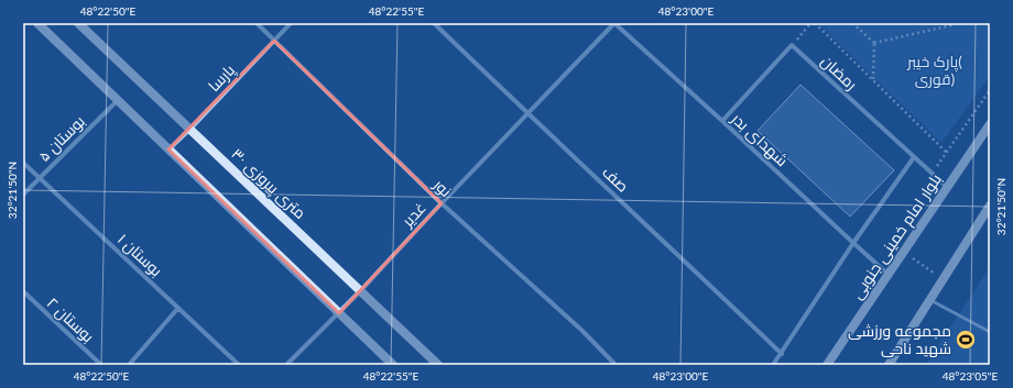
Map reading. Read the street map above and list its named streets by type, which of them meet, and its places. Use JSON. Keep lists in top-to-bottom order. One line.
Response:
{"streets":{"street":["رمضان","پارسا","بوستان ۵","شهدای بدر","صف","۳۰ متری پیروزی","نور","غدیر","بلوار امام خمینی جنوبی","بوستان ۱","بوستان ۲"]},"crossings":[["رمضان","بلوار امام خمینی جنوبی"],["پارسا","۳۰ متری پیروزی"],["پارسا","نور"],["بوستان ۵","بوستان ۱"],["شهدای بدر","غدیر"],["شهدای بدر","بلوار امام خمینی جنوبی"],["صف","غدیر"],["۳۰ متری پیروزی","غدیر"],["نور","غدیر"]],"parks":["پارک خیبر( قوری)"],"places":{"sports":["مجموعه ورزشی شهید ناحی"]},"coordinates":["48°22'50\"E","48°22'55\"E","48°23'00\"E","32°21'50\"N","48°23'05\"E"]}
